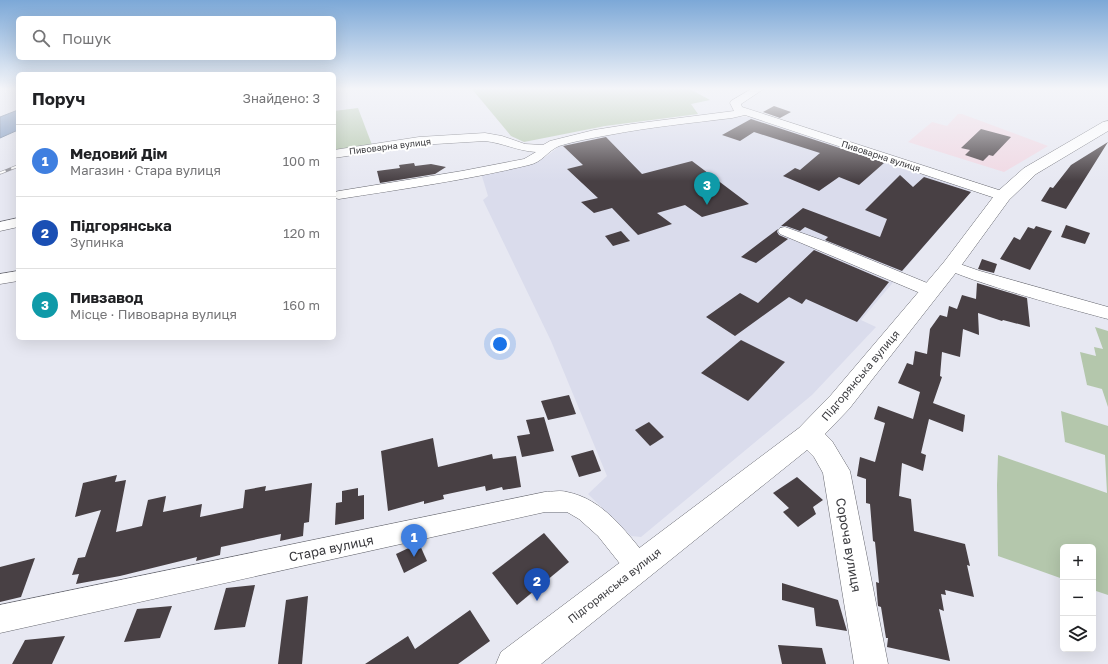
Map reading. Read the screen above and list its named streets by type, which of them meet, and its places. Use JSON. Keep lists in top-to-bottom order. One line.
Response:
{"streets":{"main road":["Підгорянська вулиця","Сороча вулиця"],"street":["Пивоварна вулиця","Стара вулиця"]},"crossings":[["Пивоварна вулиця","Підгорянська вулиця"],["Підгорянська вулиця","Сороча вулиця"],["Підгорянська вулиця","Стара вулиця"]],"page":{"search":"Пошук","heading":["Поруч","Знайдено: 3"],"list":[{"mark":"1","name":"Медовий Дім","note":"Магазин · Стара вулиця","value":"100 m"},{"mark":"2","name":"Підгорянська","note":"Зупинка","value":"120 m"},{"mark":"3","name":"Пивзавод","note":"Місце · Пивоварна вулиця","value":"160 m"}],"pins":["3","1","2"],"map_buttons":["+","−"]}}
